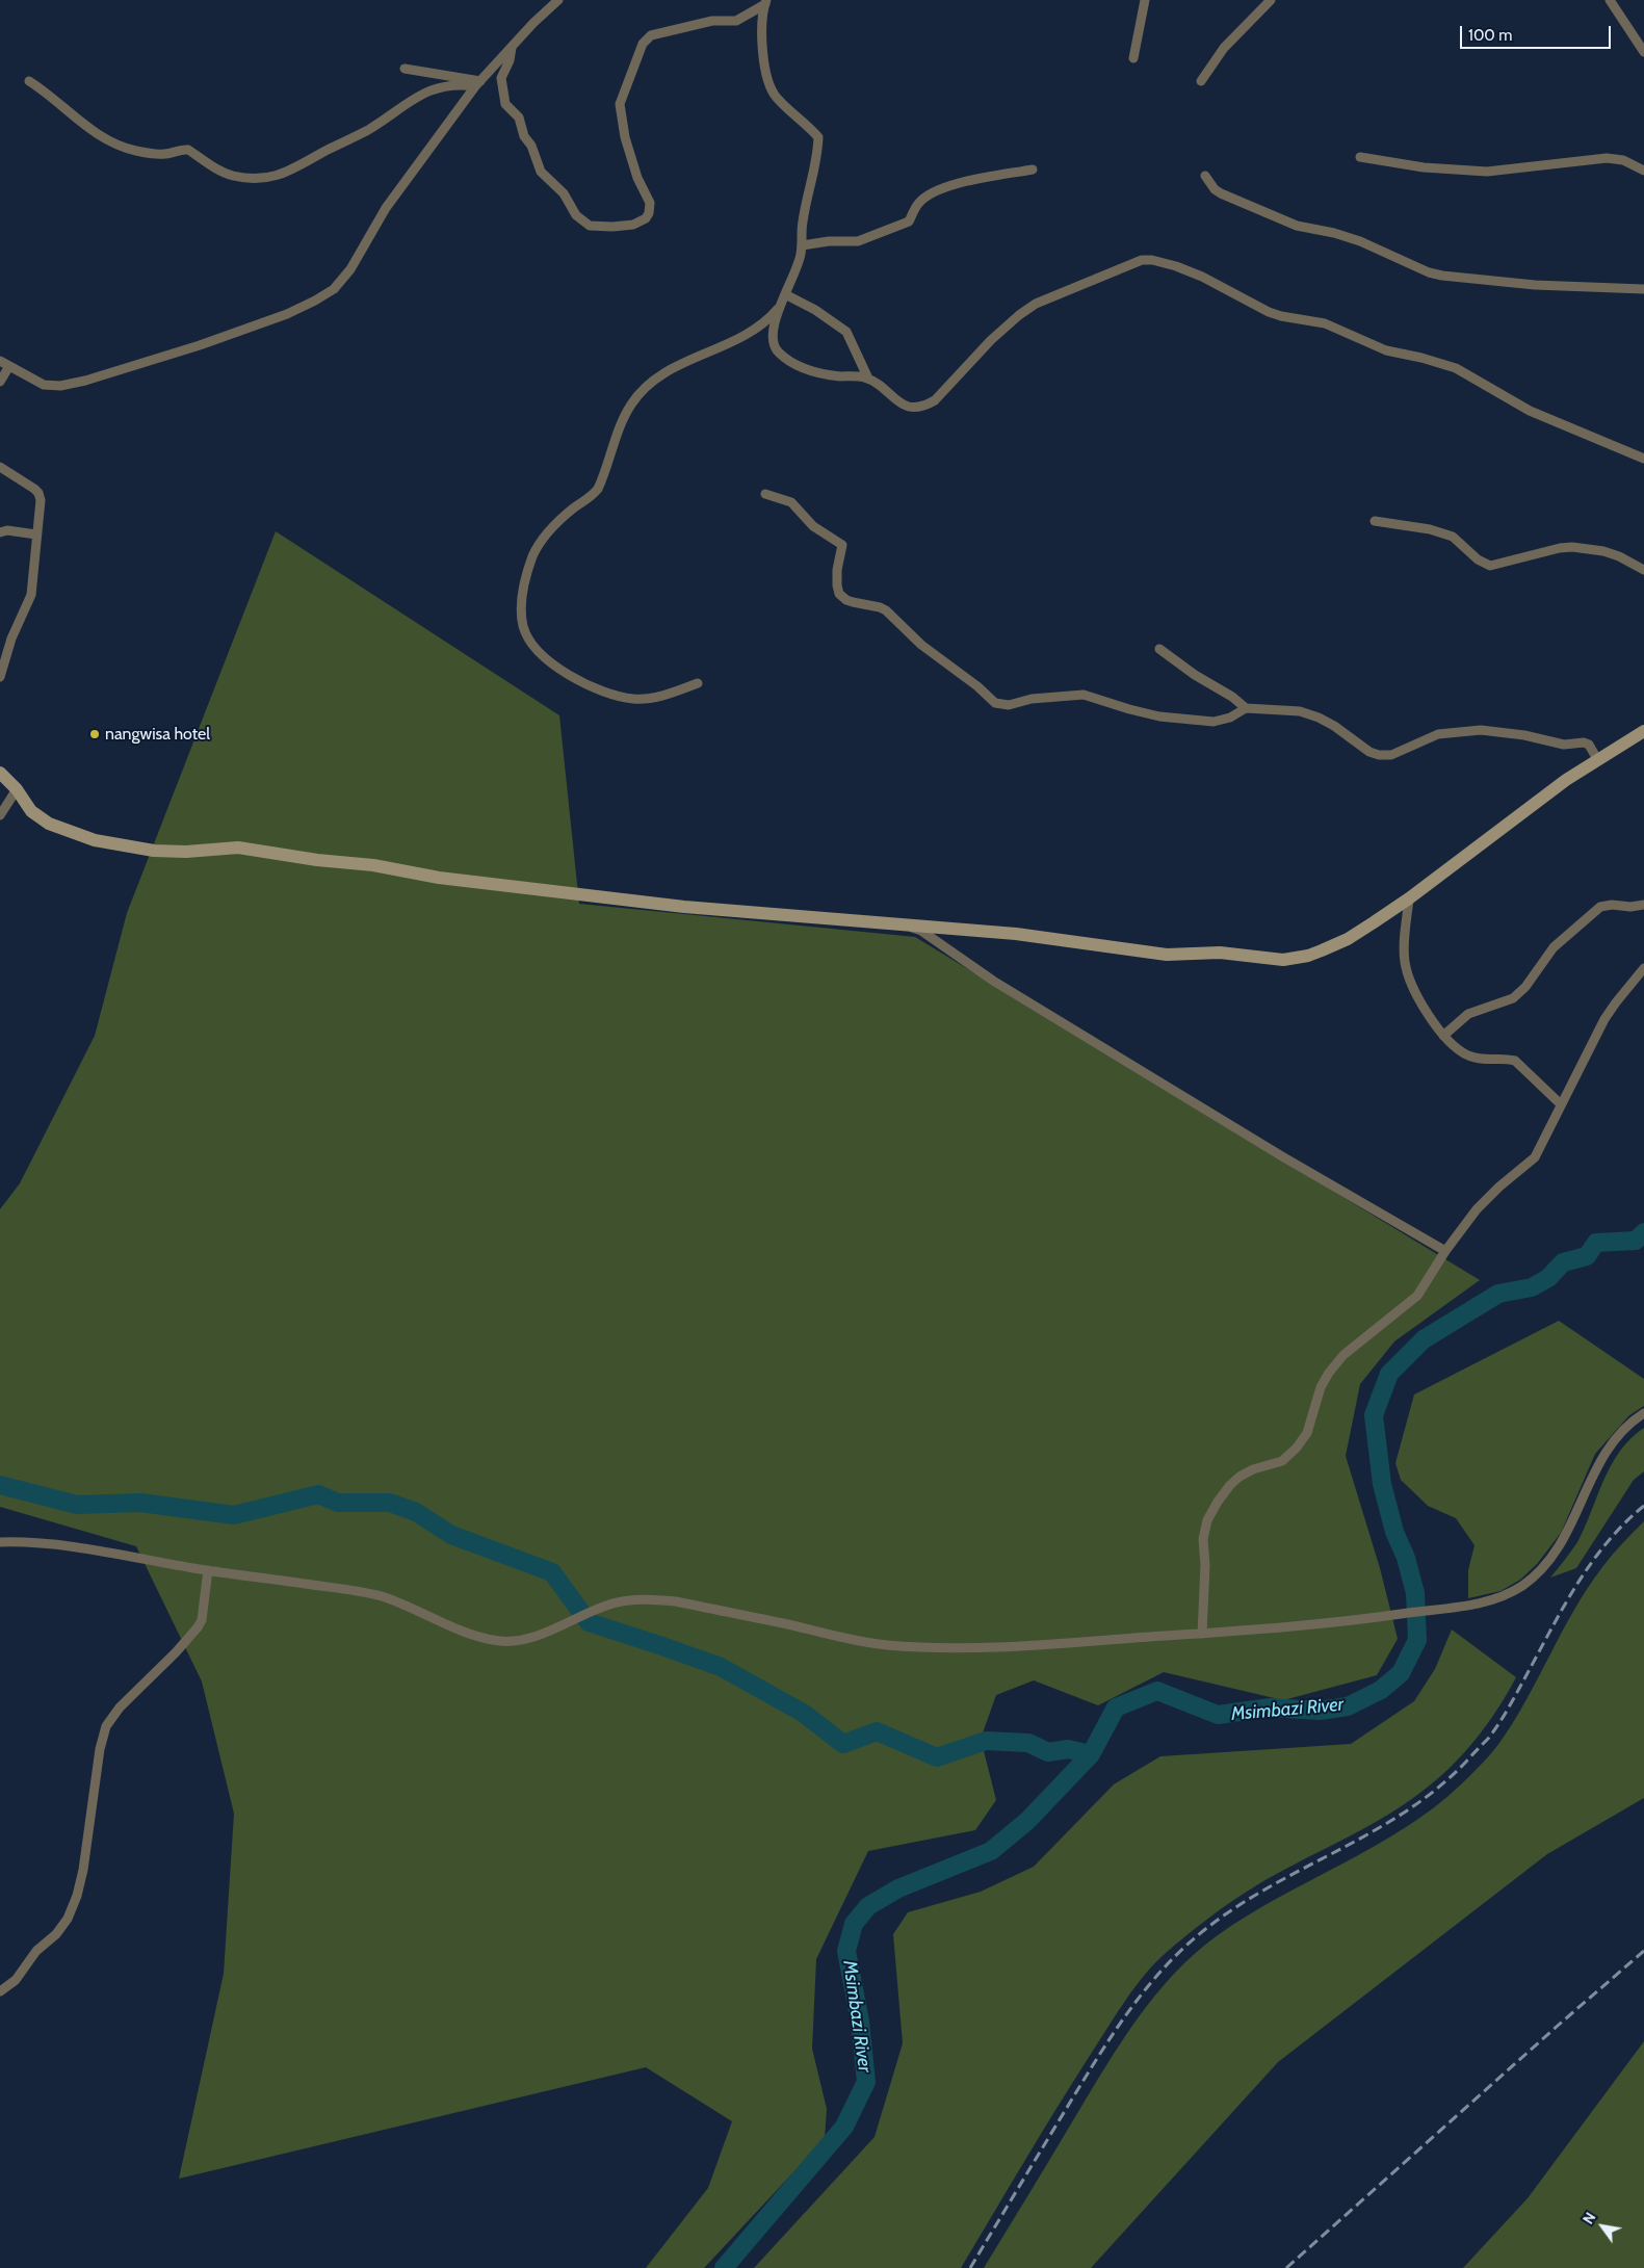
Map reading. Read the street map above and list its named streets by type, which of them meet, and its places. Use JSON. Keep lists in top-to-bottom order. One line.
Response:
{"water":["Msimbazi River"],"places":["nangwisa hotel"],"scale_bar":"100 m","north":"top left"}
